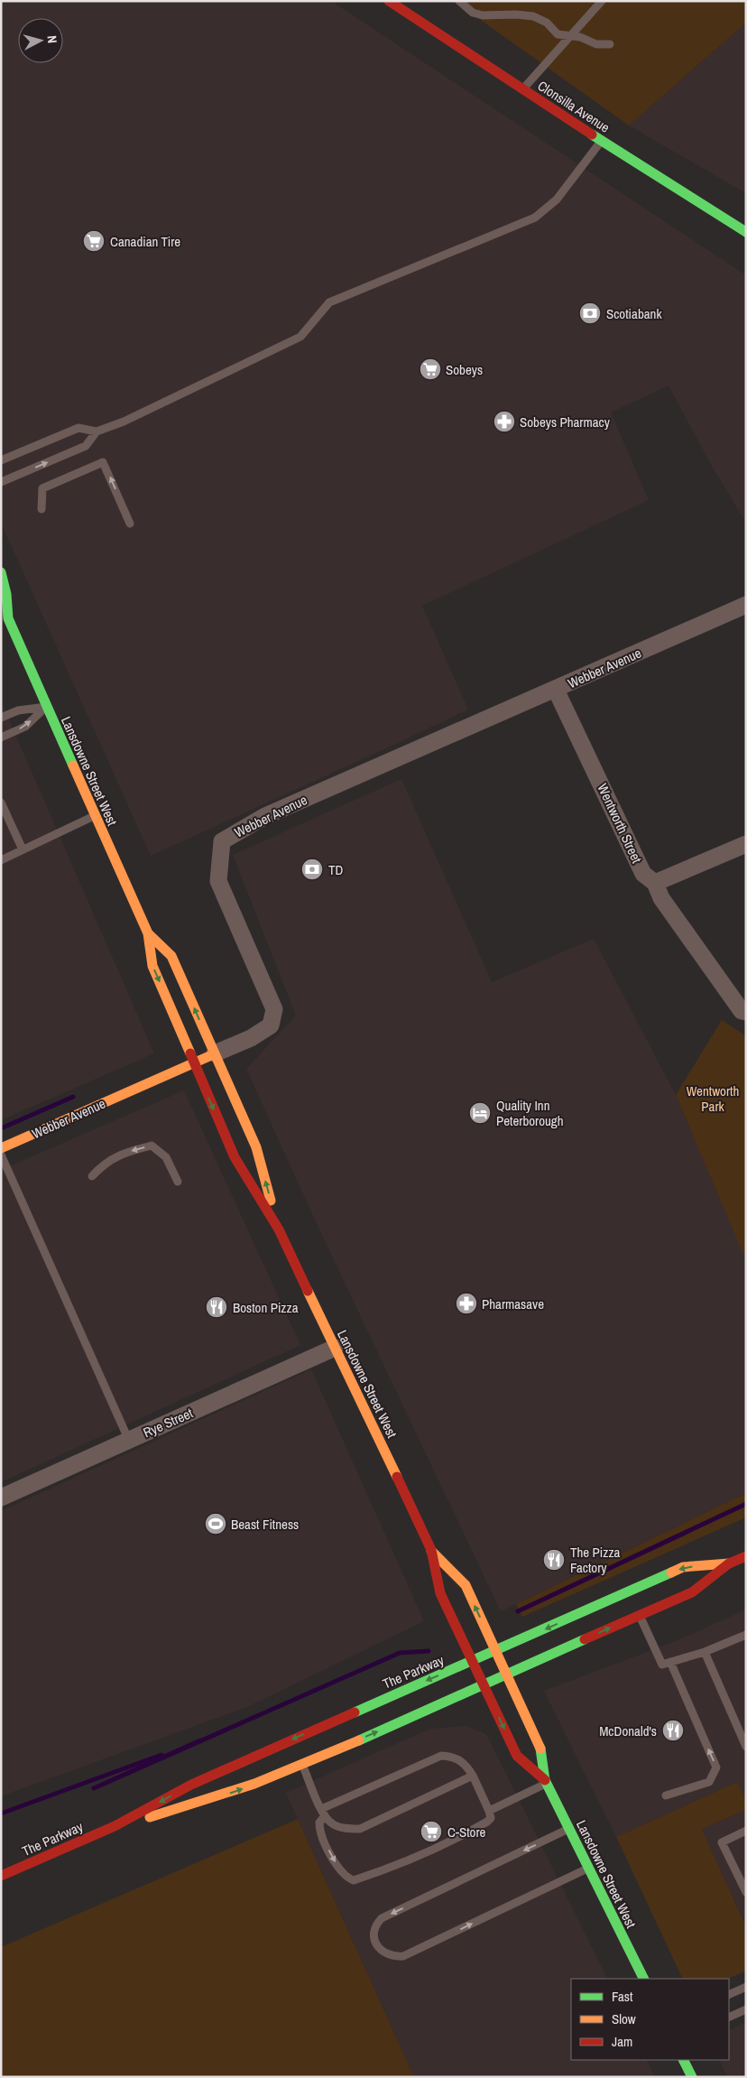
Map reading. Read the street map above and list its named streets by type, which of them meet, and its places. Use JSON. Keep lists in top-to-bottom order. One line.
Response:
{"streets":{"main road":["Clonsilla Avenue","Webber Avenue","Lansdowne Street West","The Parkway"],"street":["Wentworth Street","Rye Street"]},"crossings":[["Webber Avenue","Lansdowne Street West"],["Webber Avenue","Wentworth Street"],["Lansdowne Street West","Rye Street"],["Lansdowne Street West","The Parkway"]],"parks":["Wentworth Park"],"places":{"supermarket":["Canadian Tire","Sobeys","C-Store"],"bank":["Scotiabank","TD"],"pharmacy":["Sobeys Pharmacy","Pharmasave"],"hotel":["Quality Inn Peterborough"],"restaurant":["Boston Pizza","The Pizza Factory","McDonald's"],"sports":["Beast Fitness"]},"legend":["Fast","Slow","Jam"],"north":"right"}
